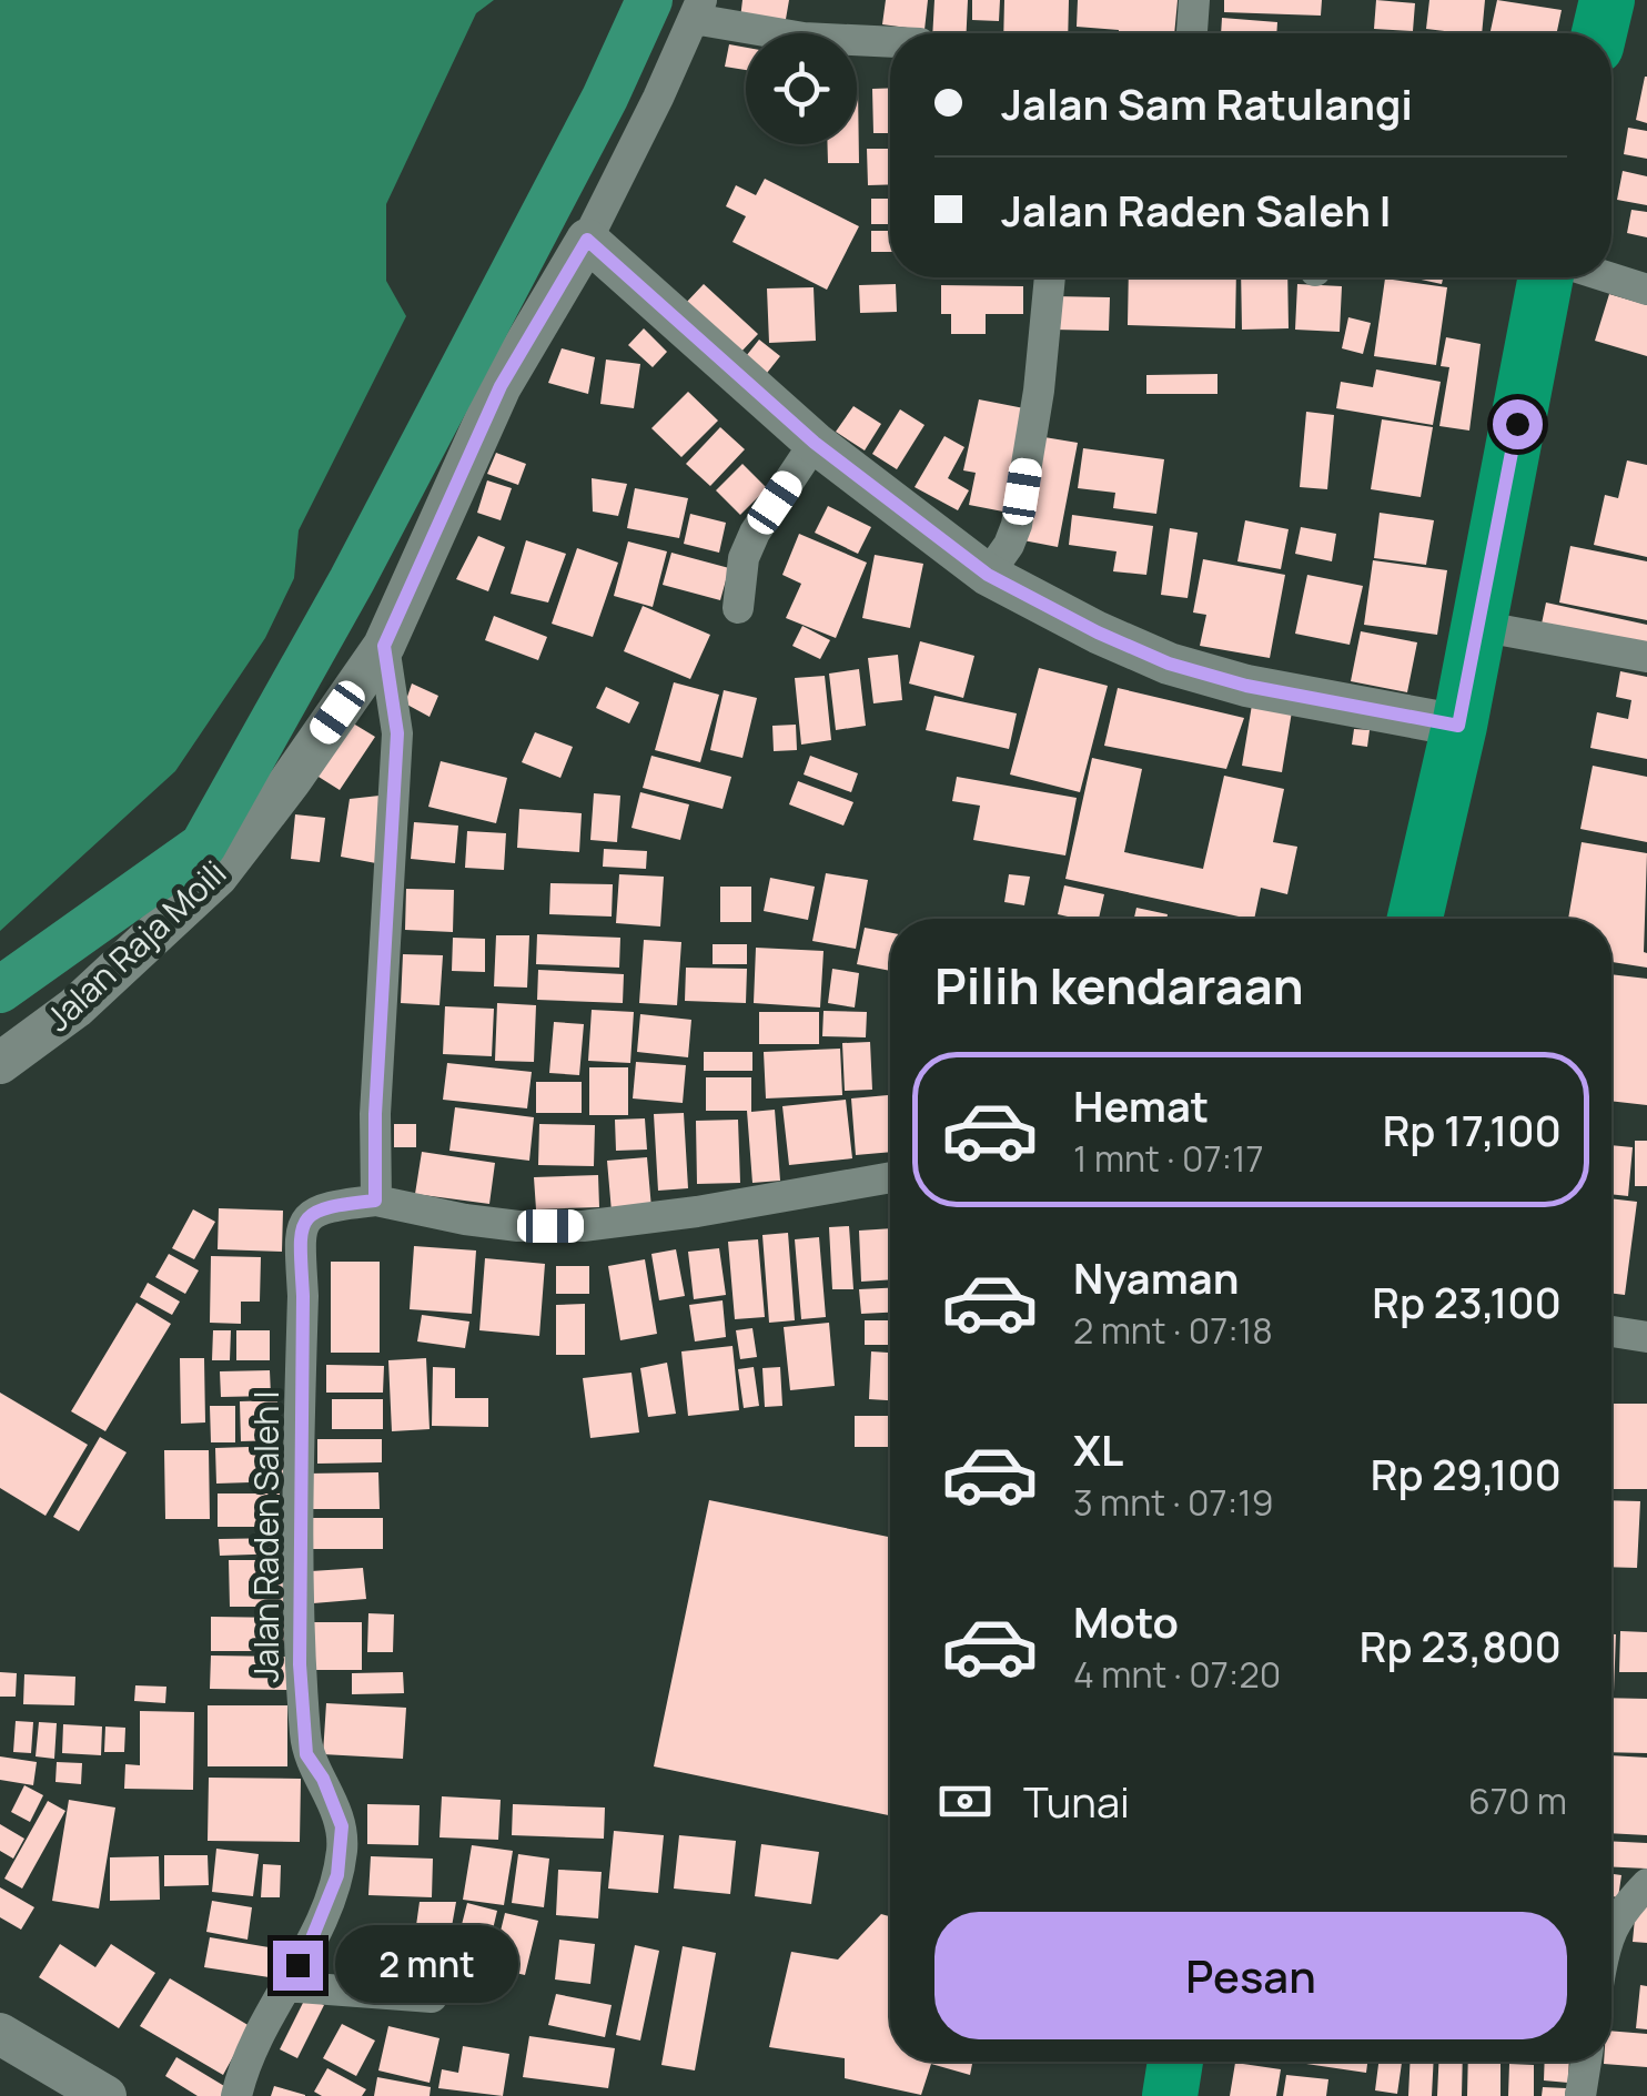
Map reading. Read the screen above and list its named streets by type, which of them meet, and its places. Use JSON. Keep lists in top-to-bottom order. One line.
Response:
{"streets":{"street":["Jalan Raja Moili","Jalan Raden Saleh I"]},"page":{"banner":["Jalan Sam Ratulangi","Jalan Raden Saleh I"],"heading":"Pilih kendaraan","list":[{"name":"Hemat","note":"1 mnt · 07:17","value":"Rp 17,100"},{"name":"Nyaman","note":"2 mnt · 07:18","value":"Rp 23,100"},{"name":"XL","note":"3 mnt · 07:19","value":"Rp 29,100"},{"name":"Moto","note":"4 mnt · 07:20","value":"Rp 23,800"}],"pay":["Tunai","670 m"],"buttons":"Pesan","bubble":"2 mnt"}}
